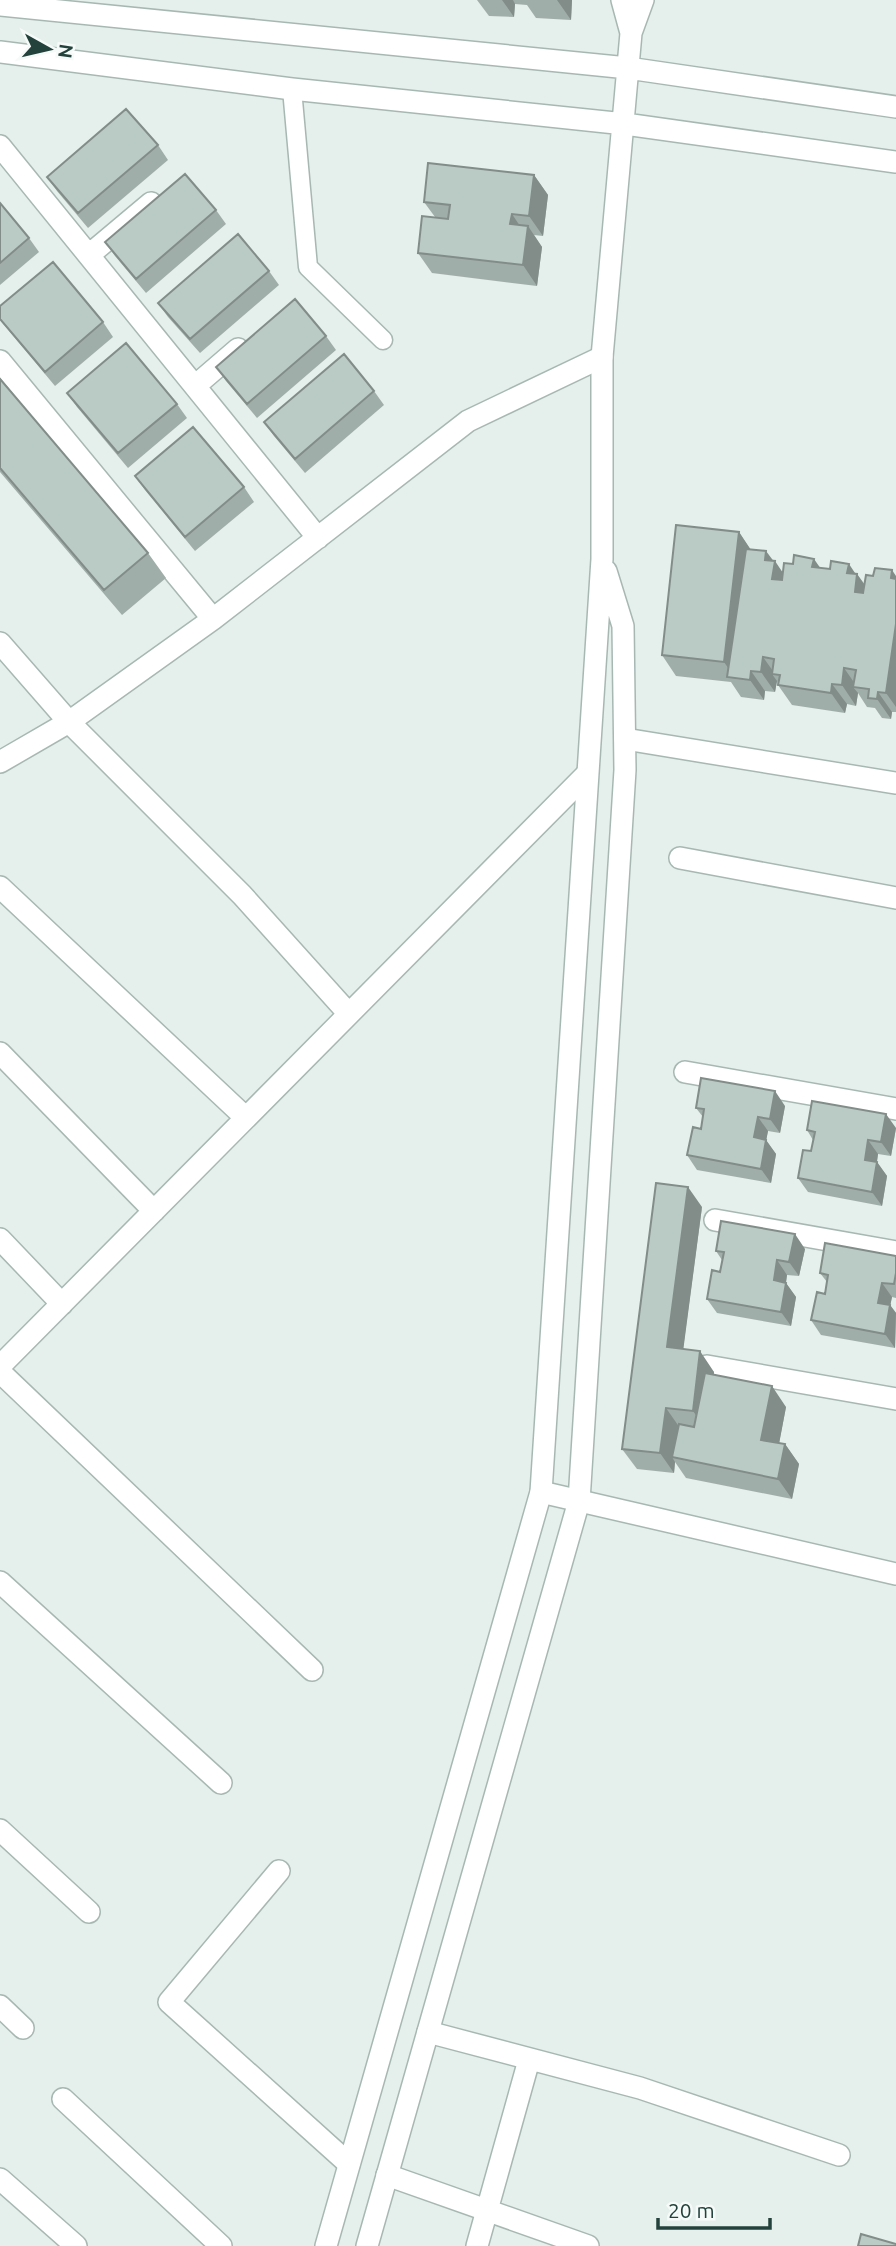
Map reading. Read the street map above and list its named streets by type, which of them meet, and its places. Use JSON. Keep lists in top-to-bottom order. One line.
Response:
{"scale_bar":"20 m","north":"right"}
